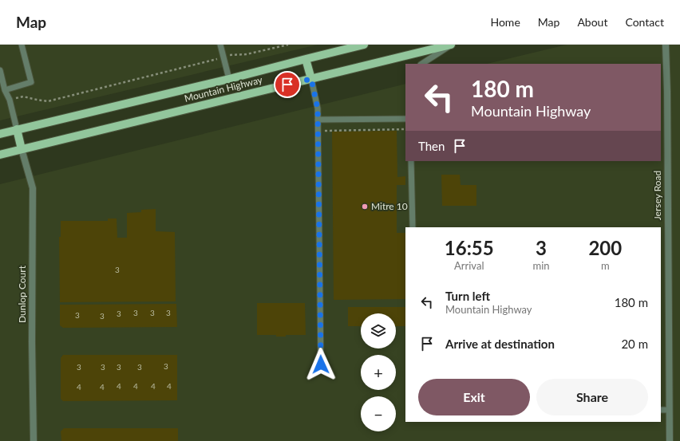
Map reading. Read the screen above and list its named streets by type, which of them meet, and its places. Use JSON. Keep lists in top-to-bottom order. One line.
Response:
{"streets":{"main road":["Mountain Highway"],"street":["Jersey Road","Dunlop Court"]},"crossings":[["Mountain Highway","Dunlop Court"]],"places":["Mitre 10"],"house_numbers":["3","3","3","3","3","3","3","3","3","3","3","3","4","4","4","4","4","4"],"page":{"header":"Map","nav":["Home","Map","About","Contact"],"turn":["180 m","Mountain Highway"],"then":"Then","eta":["16:55","Arrival","3","min","200","m"],"list":[{"name":"Turn left","note":"Mountain Highway","value":"180 m"},{"name":"Arrive at destination","value":"20 m"}],"map_buttons":["+","−"],"buttons":["Exit","Share"]}}
